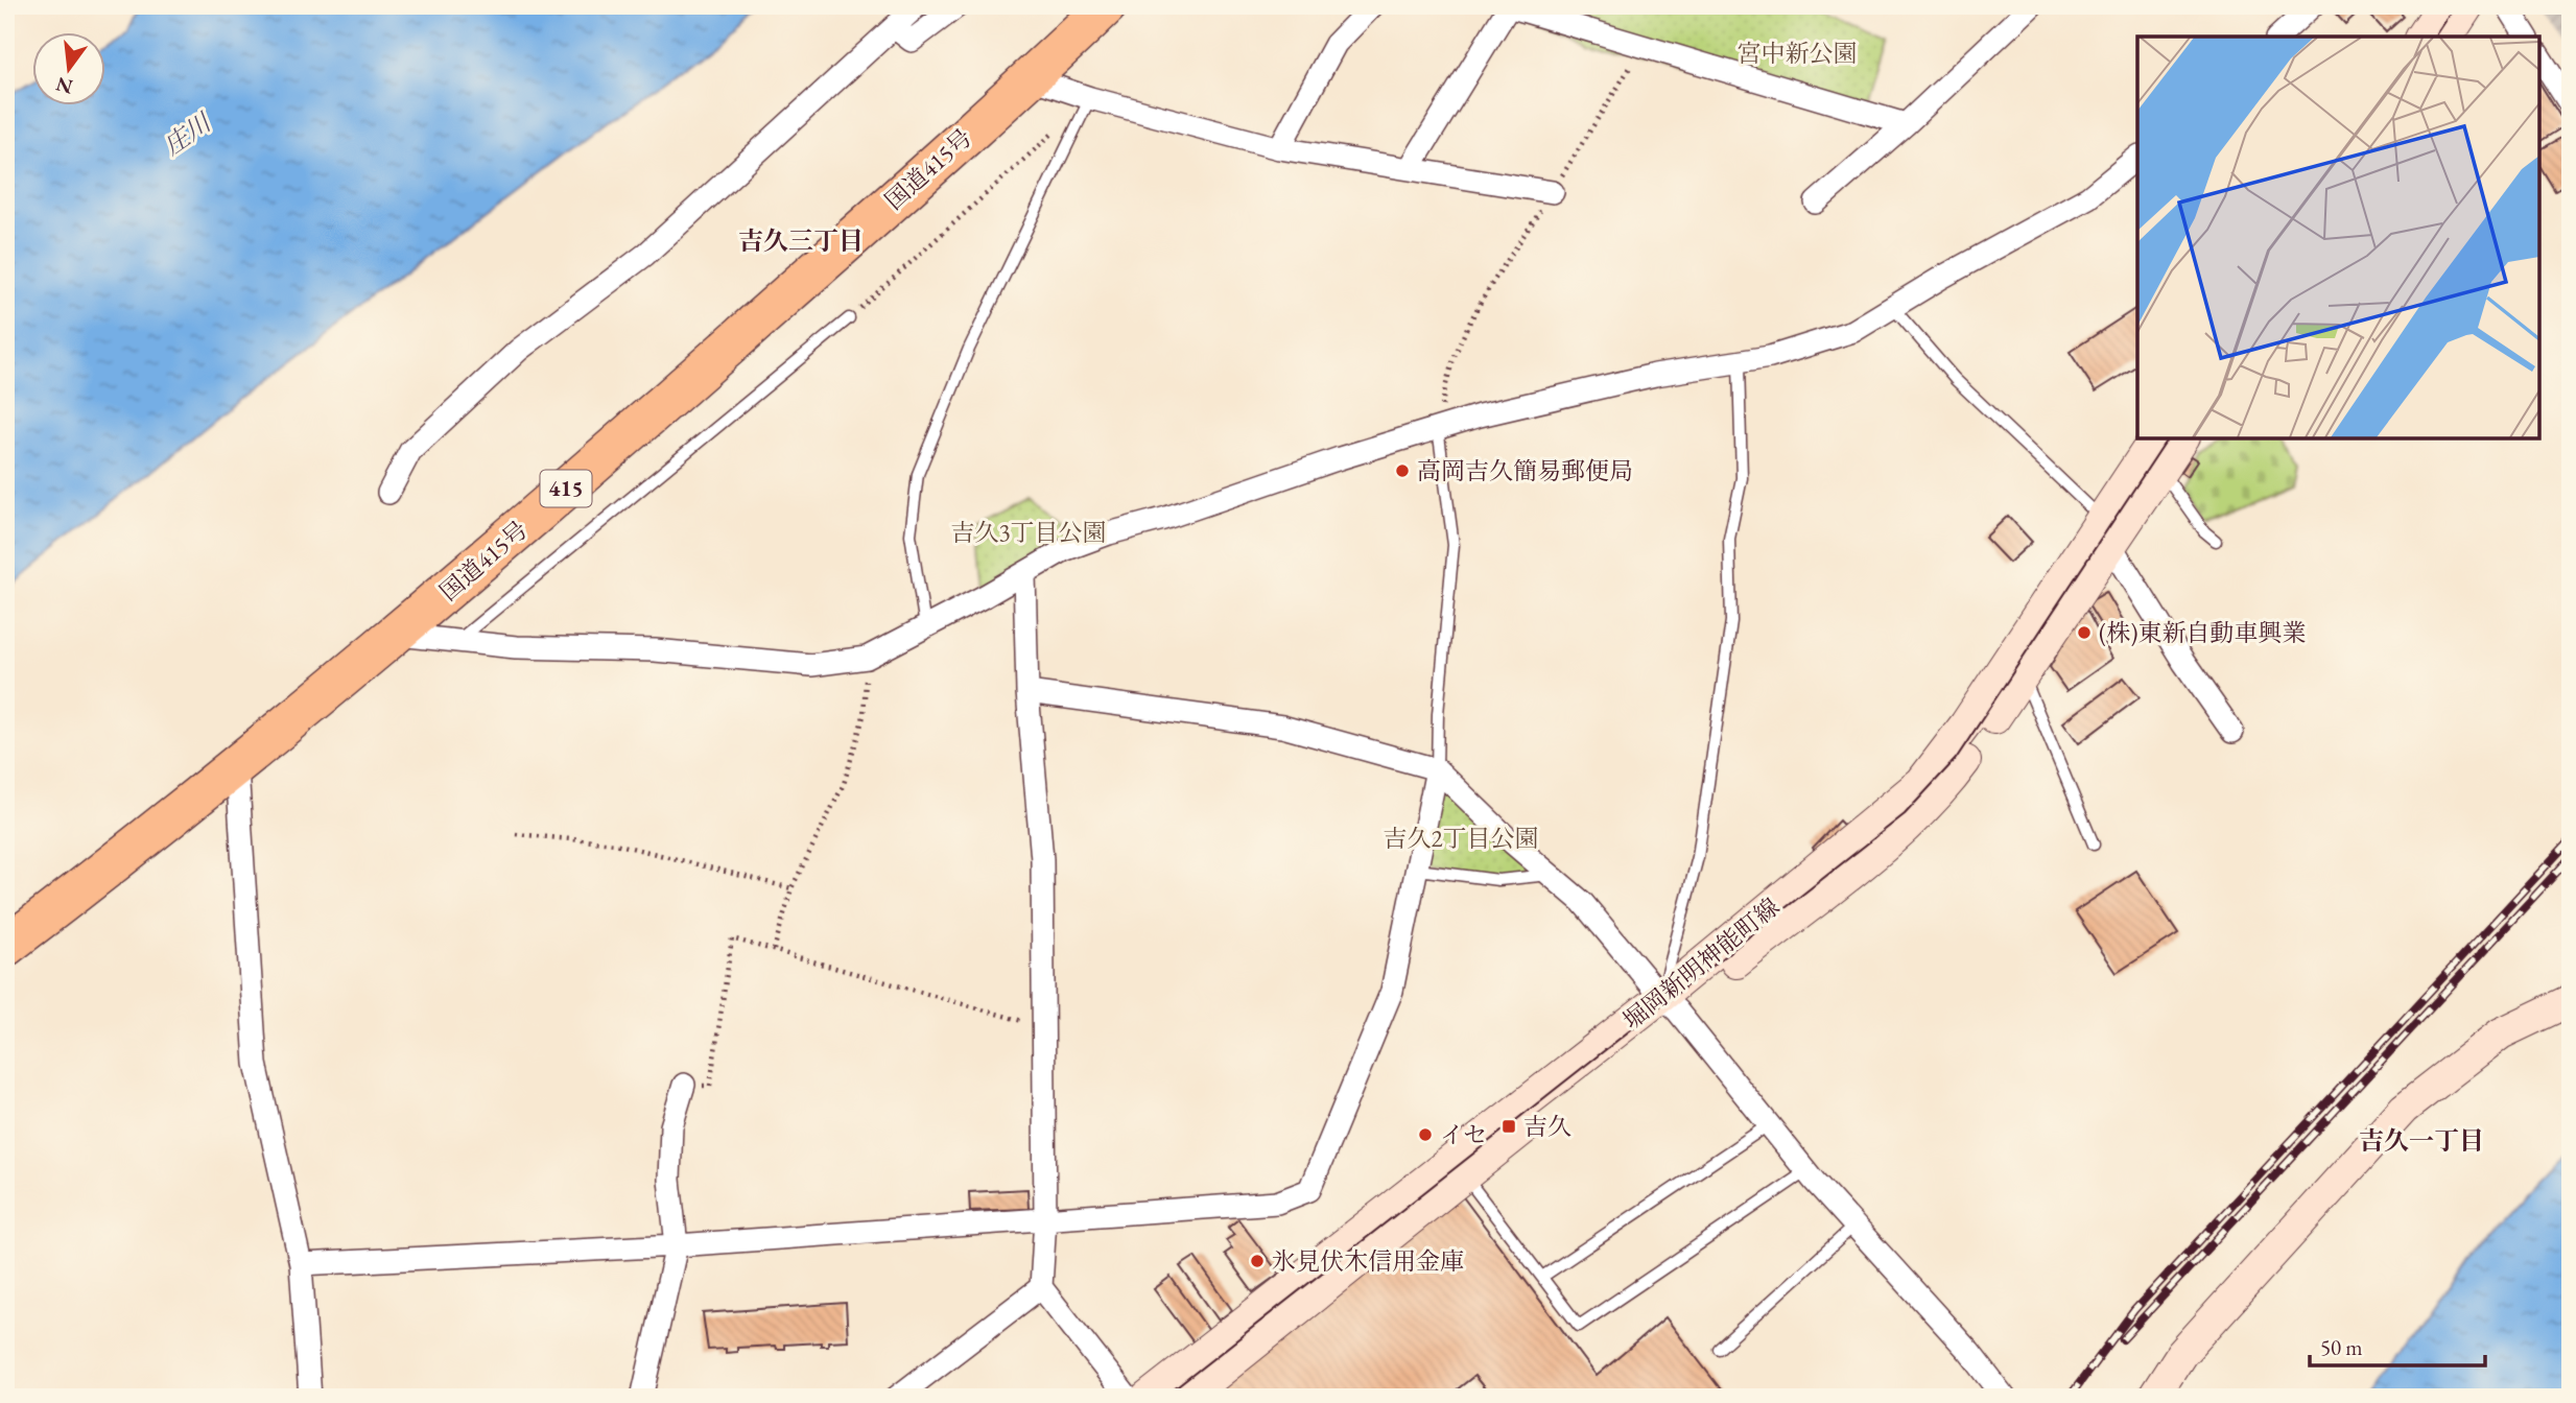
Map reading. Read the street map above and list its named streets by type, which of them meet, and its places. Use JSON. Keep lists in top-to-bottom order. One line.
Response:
{"streets":{"highway":["国道415号","415"],"main road":["堀岡新明神能町線"]},"districts":["吉久三丁目","吉久一丁目"],"water":["庄川"],"parks":["宮中新公園","吉久3丁目公園","吉久2丁目公園"],"places":{"other":["高岡吉久簡易郵便局","(株)東新自動車興業","イセ","氷見伏木信用金庫"],"transit":["吉久"]},"scale_bar":"50 m","north":"bottom"}
